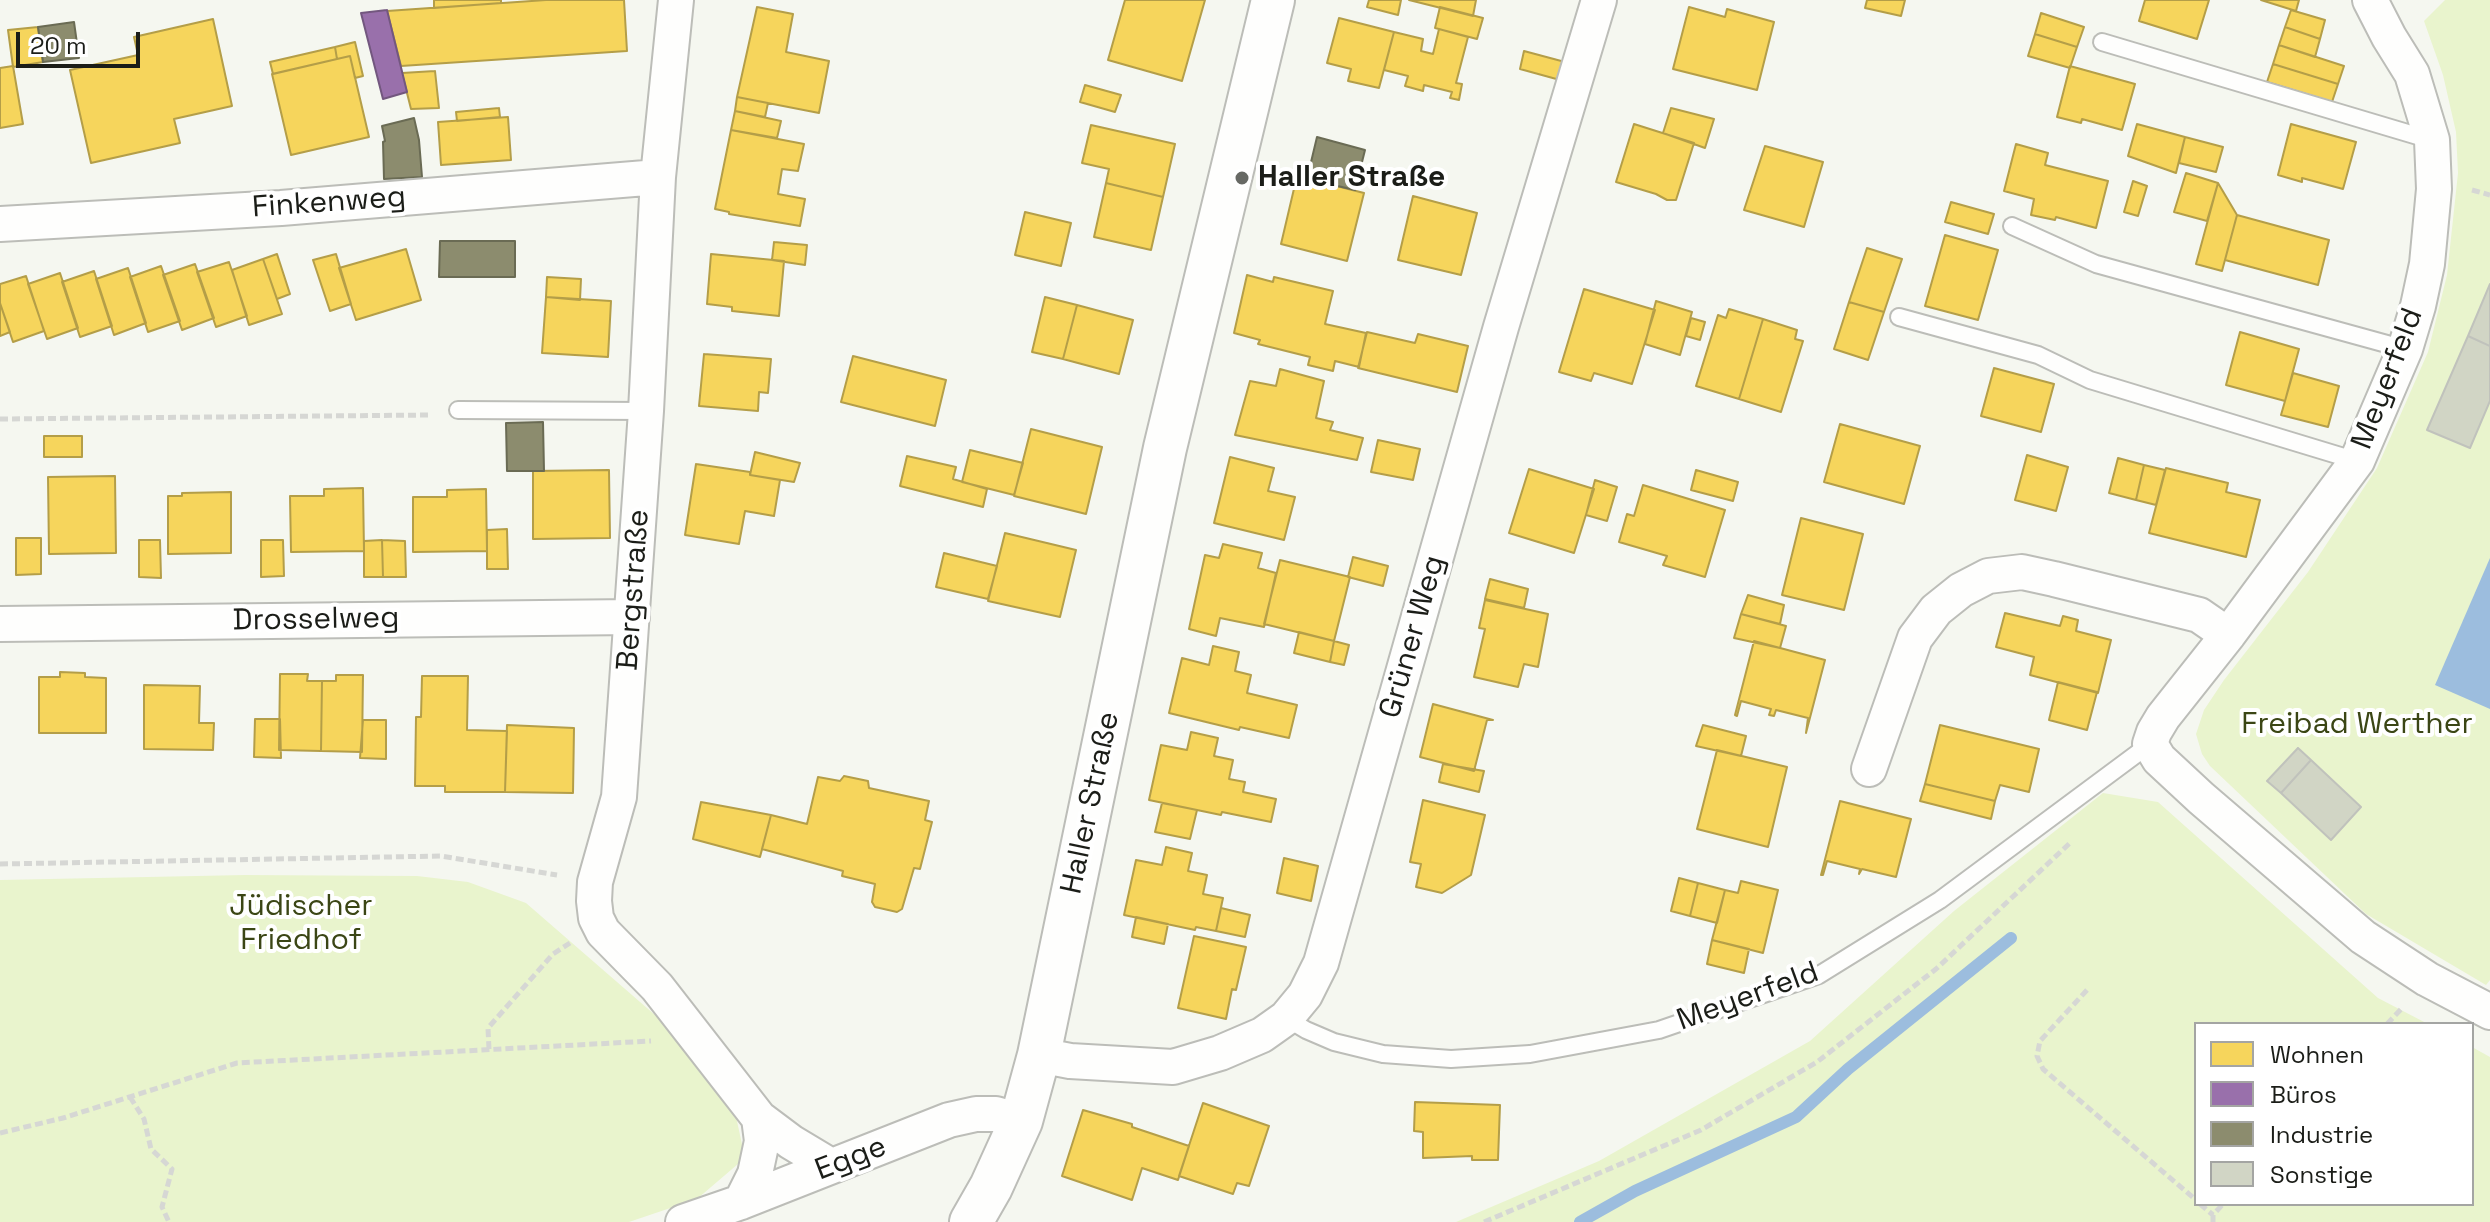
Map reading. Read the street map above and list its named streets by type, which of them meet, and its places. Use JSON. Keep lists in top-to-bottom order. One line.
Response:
{"streets":{"street":["Finkenweg","Meyerfeld","Bergstraße","Drosselweg","Grüner Weg","Haller Straße","Egge"]},"crossings":[["Finkenweg","Bergstraße"],["Meyerfeld","Grüner Weg"],["Bergstraße","Drosselweg"],["Grüner Weg","Haller Straße"],["Haller Straße","Egge"]],"parks":["Freibad Werther","Jüdischer Friedhof"],"places":["Haller Straße"],"legend":["Wohnen","Büros","Industrie","Sonstige"],"scale_bar":"20 m"}
